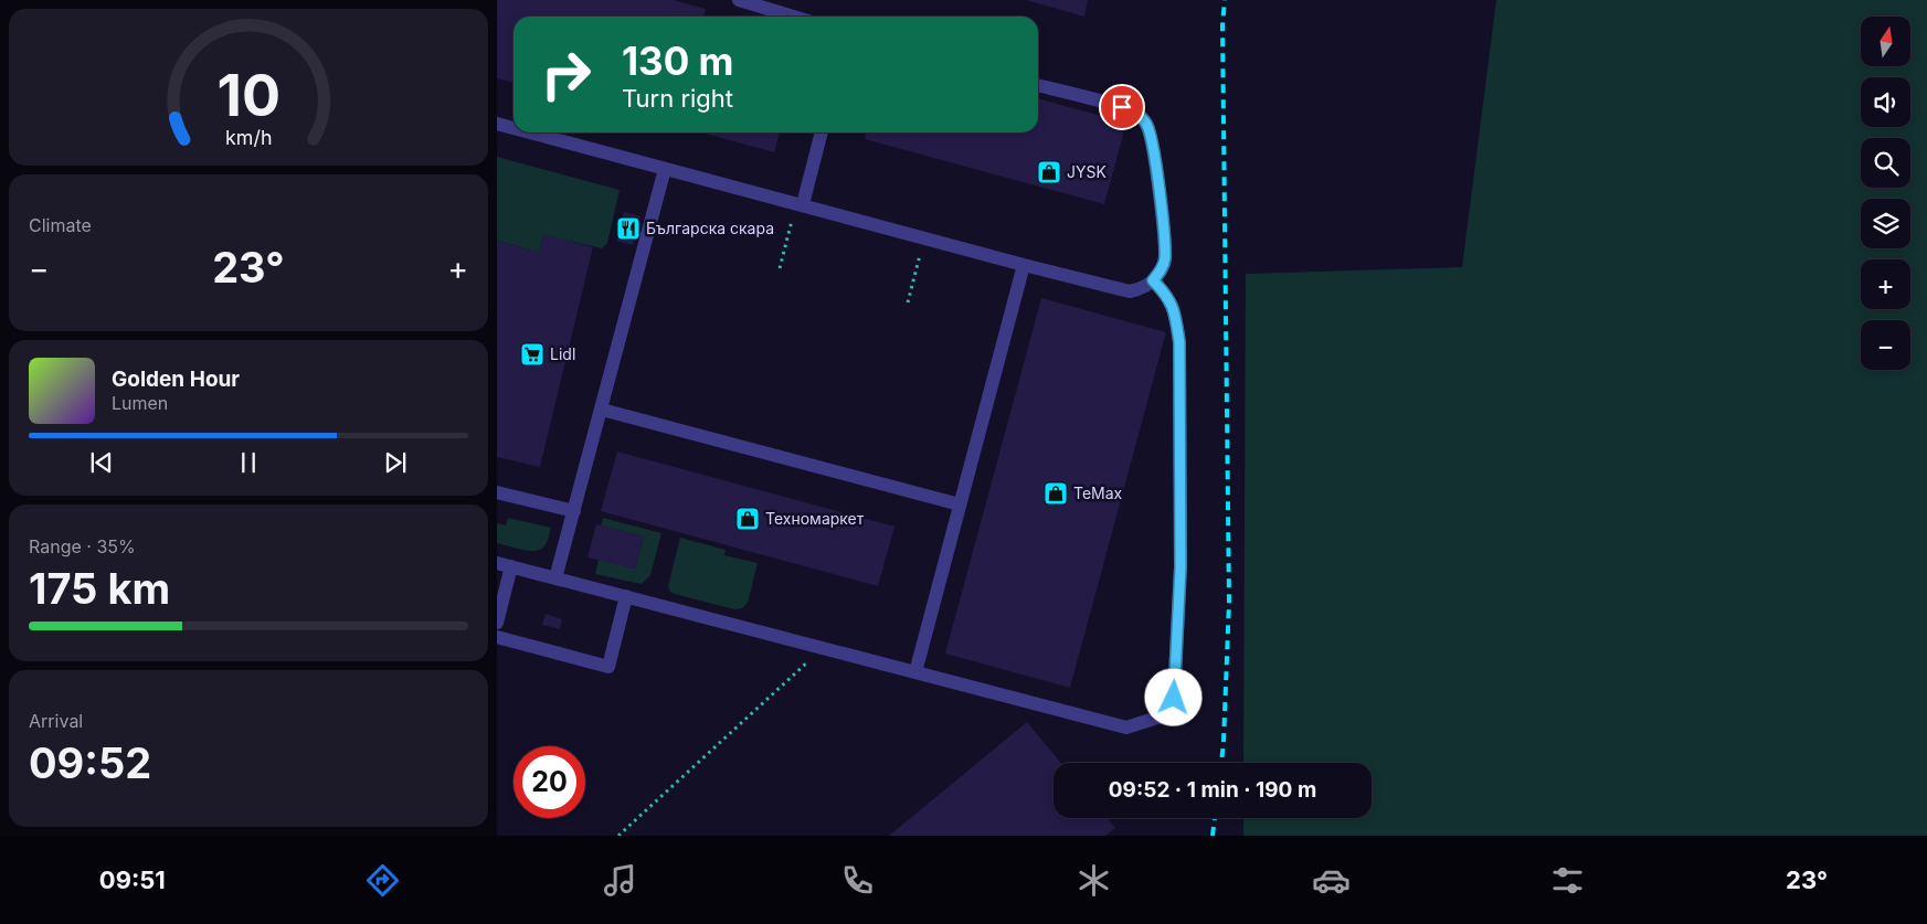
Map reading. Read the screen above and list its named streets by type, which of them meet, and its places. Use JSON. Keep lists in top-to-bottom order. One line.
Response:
{"places":{"shop":["JYSK","ТеМах","Техномаркет"],"restaurant":["Българска скара"],"supermarket":["Lidl"]},"north":"top","page":{"map_buttons":["+","−"],"turn":["130 m","Turn right"],"tile":["Climate",["Range · 35%","175 km"],["Arrival","09:52"]],"heat":["−","23°","+"],"song":["Golden Hour","Lumen"],"limit":"20","trip":"09:52 · 1 min · 190 m","tabs":["09:51","23°"],"gauge":["10","km/h"]}}
